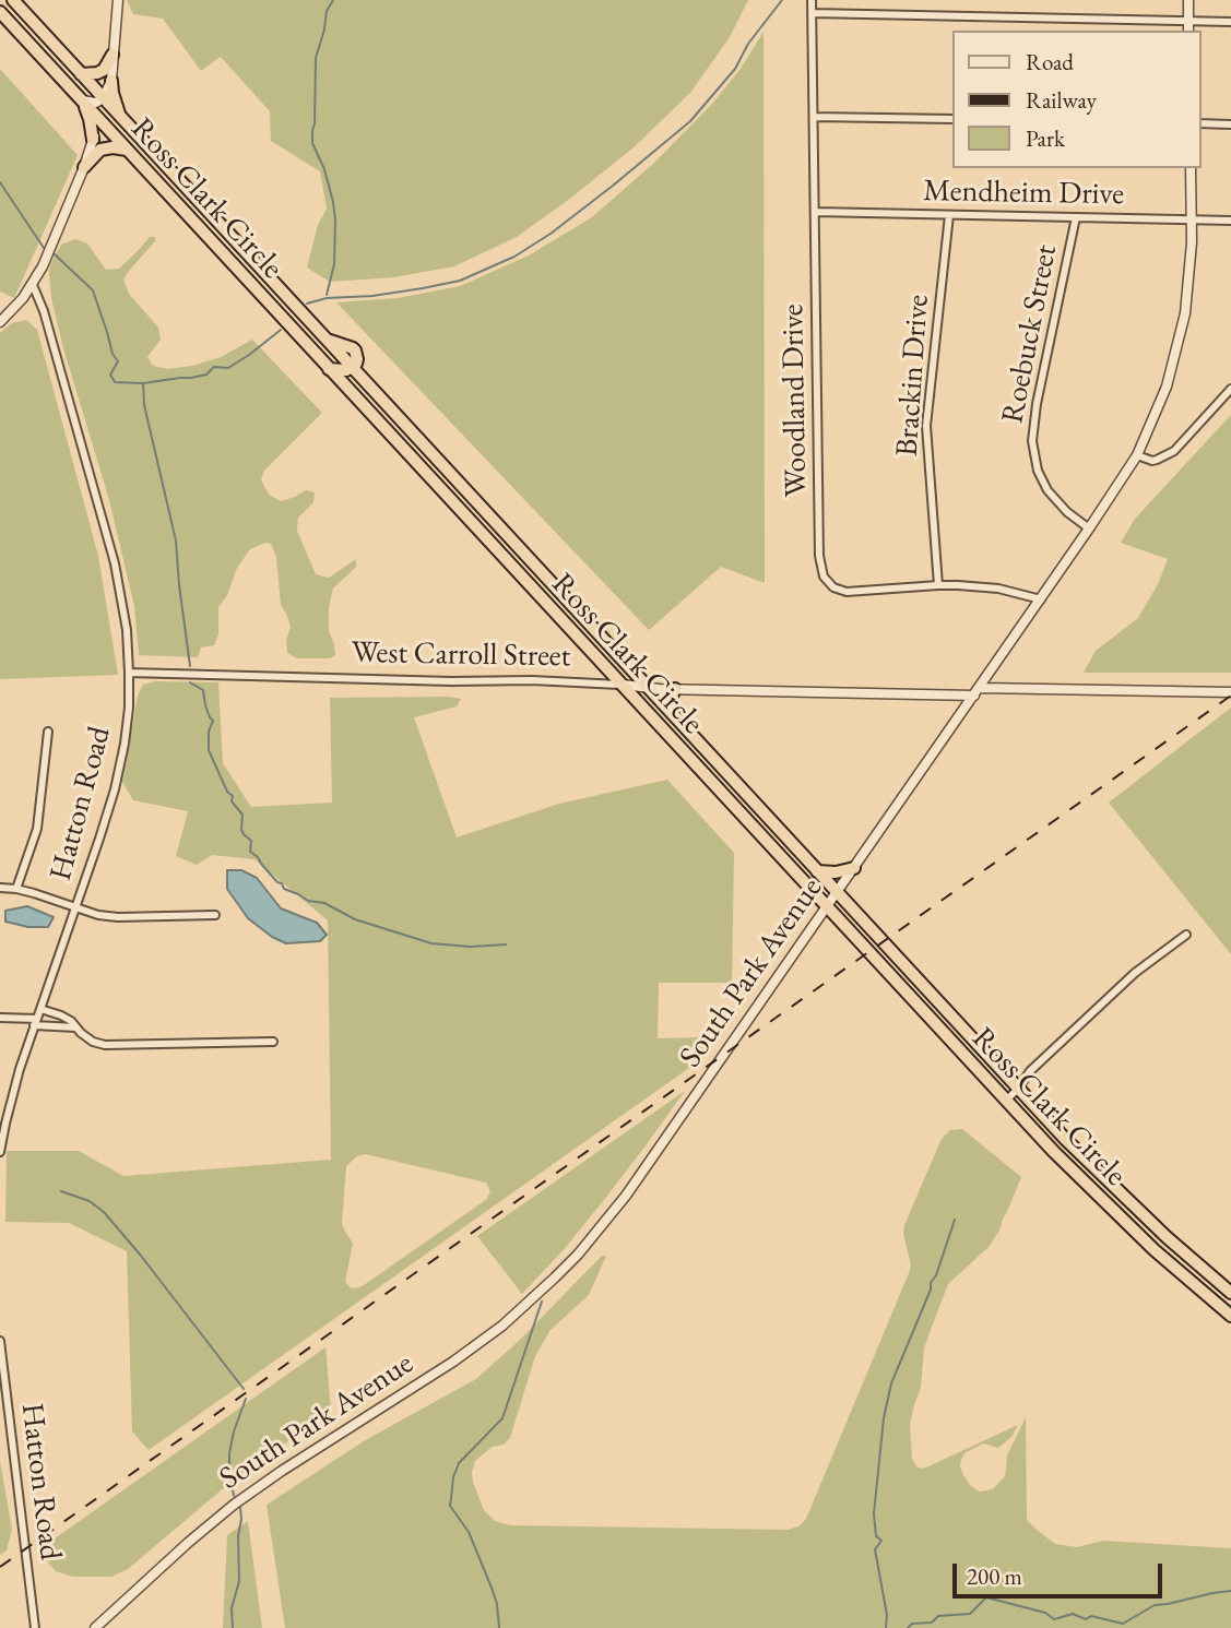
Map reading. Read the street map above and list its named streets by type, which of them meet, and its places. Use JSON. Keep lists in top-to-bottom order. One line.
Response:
{"streets":{"highway":["Ross Clark Circle"],"street":["Mendheim Drive","Roebuck Street","Brackin Drive","Woodland Drive","West Carroll Street","Hatton Road","South Park Avenue"]},"crossings":[["Mendheim Drive","Roebuck Street"],["Mendheim Drive","Brackin Drive"],["Mendheim Drive","Woodland Drive"],["Mendheim Drive","South Park Avenue"],["Ross Clark Circle","West Carroll Street"],["Ross Clark Circle","South Park Avenue"],["Roebuck Street","South Park Avenue"],["Brackin Drive","Woodland Drive"],["Woodland Drive","South Park Avenue"],["West Carroll Street","Hatton Road"],["West Carroll Street","South Park Avenue"]],"legend":["Road","Railway","Park"],"scale_bar":"200 m"}
